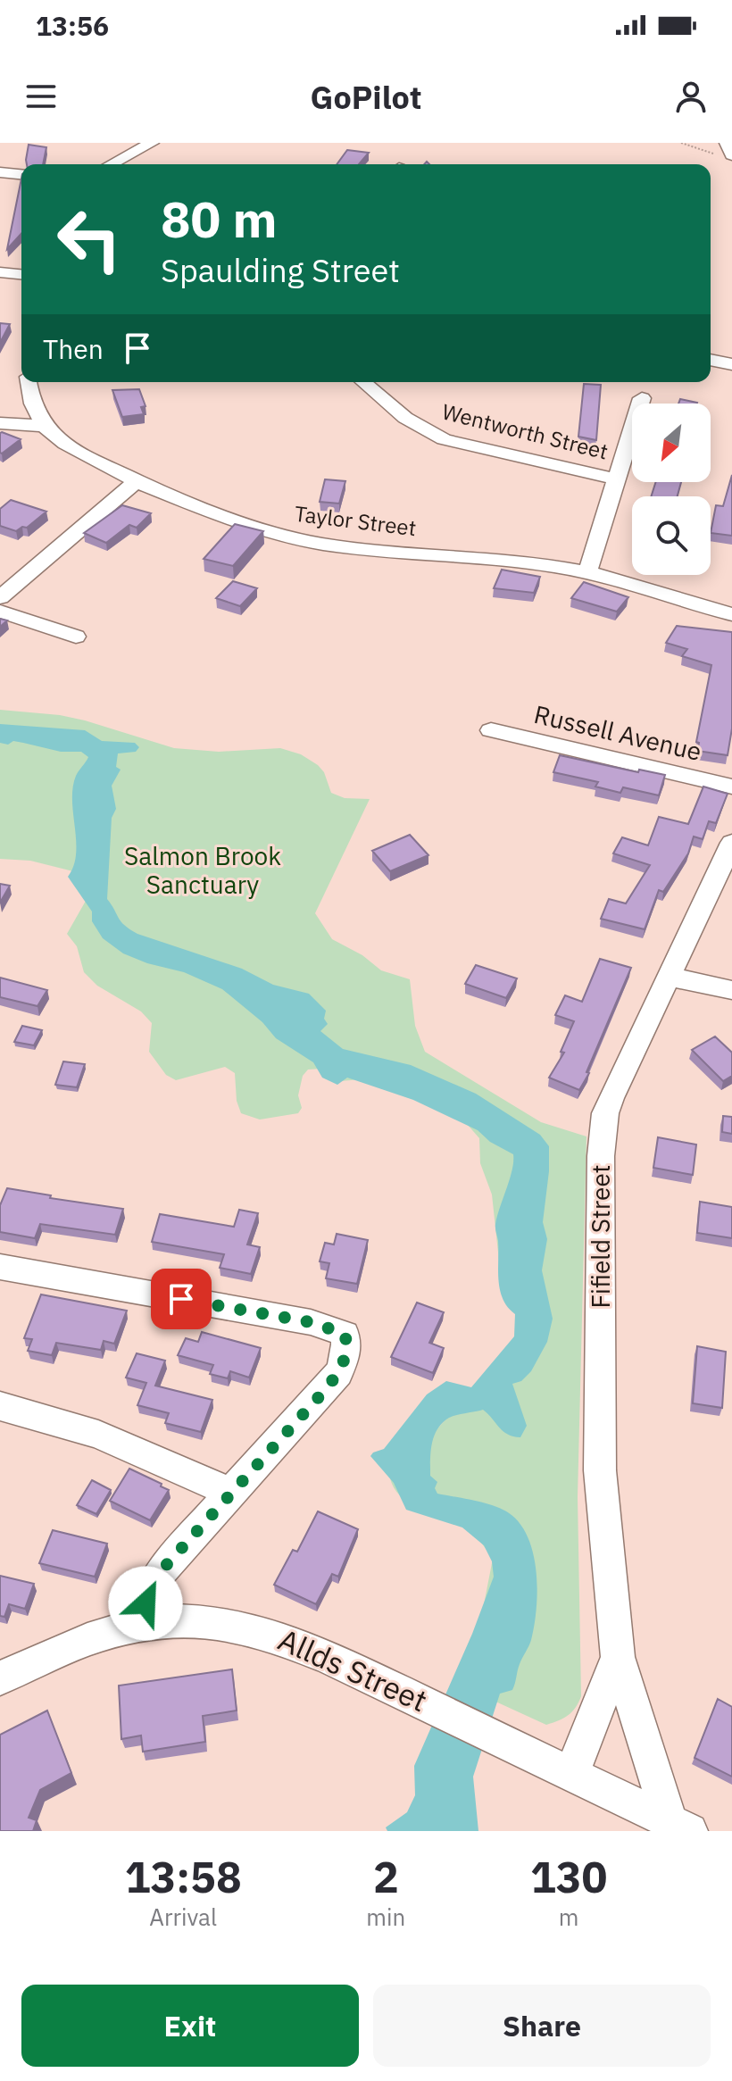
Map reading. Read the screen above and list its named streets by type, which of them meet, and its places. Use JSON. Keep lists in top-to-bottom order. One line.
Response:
{"streets":{"street":["Wentworth Street","Taylor Street","Russell Avenue","Fifield Street","Allds Street"]},"crossings":[["Fifield Street","Allds Street"]],"parks":["Salmon Brook Sanctuary"],"north":"bottom left","page":{"status":"13:56","header":"GoPilot","turn":["80 m","Spaulding Street"],"then":"Then","eta":["13:58","Arrival","2","min","130","m"],"buttons":["Exit","Share"]}}
